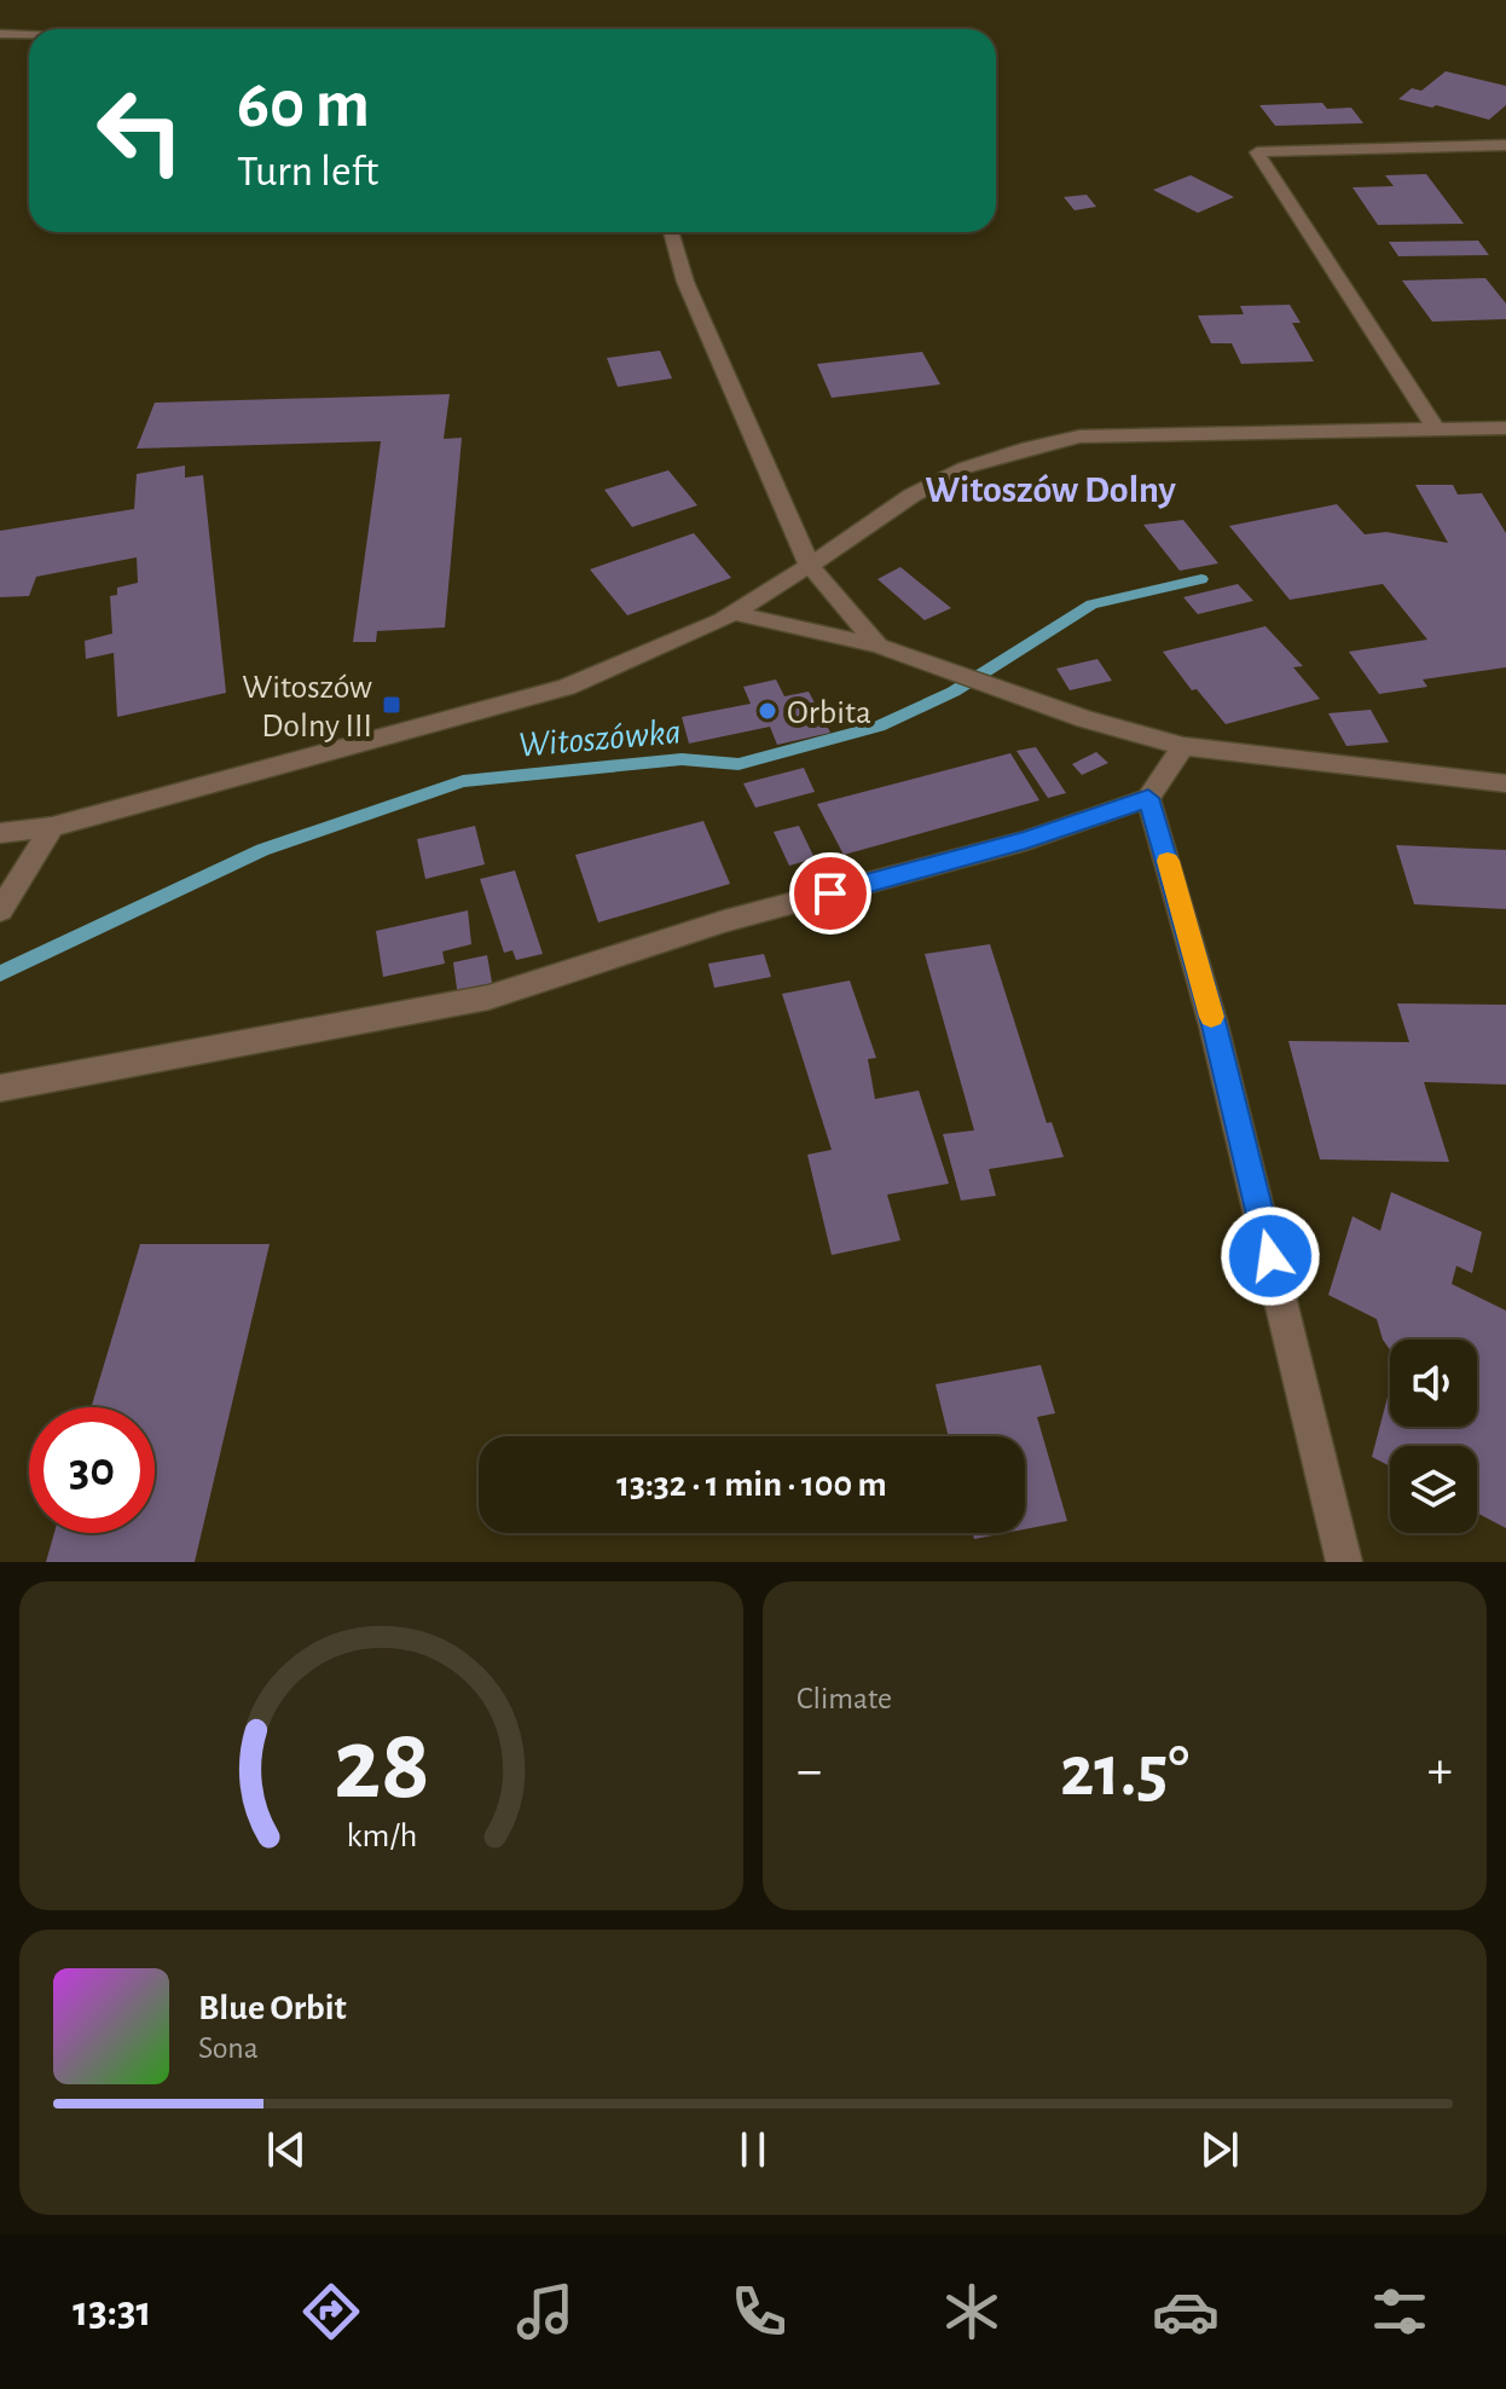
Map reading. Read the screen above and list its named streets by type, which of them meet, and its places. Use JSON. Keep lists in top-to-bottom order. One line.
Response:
{"districts":["Witoszów Dolny"],"water":["Witoszówka"],"places":{"transit":["Witoszów Dolny III"],"other":["Orbita"]},"page":{"turn":["60 m","Turn left"],"limit":"30","trip":"13:32 · 1 min · 100 m","tile":"Climate","heat":["−","21.5°","+"],"song":["Blue Orbit","Sona"],"tabs":"13:31","gauge":["28","km/h"]}}
